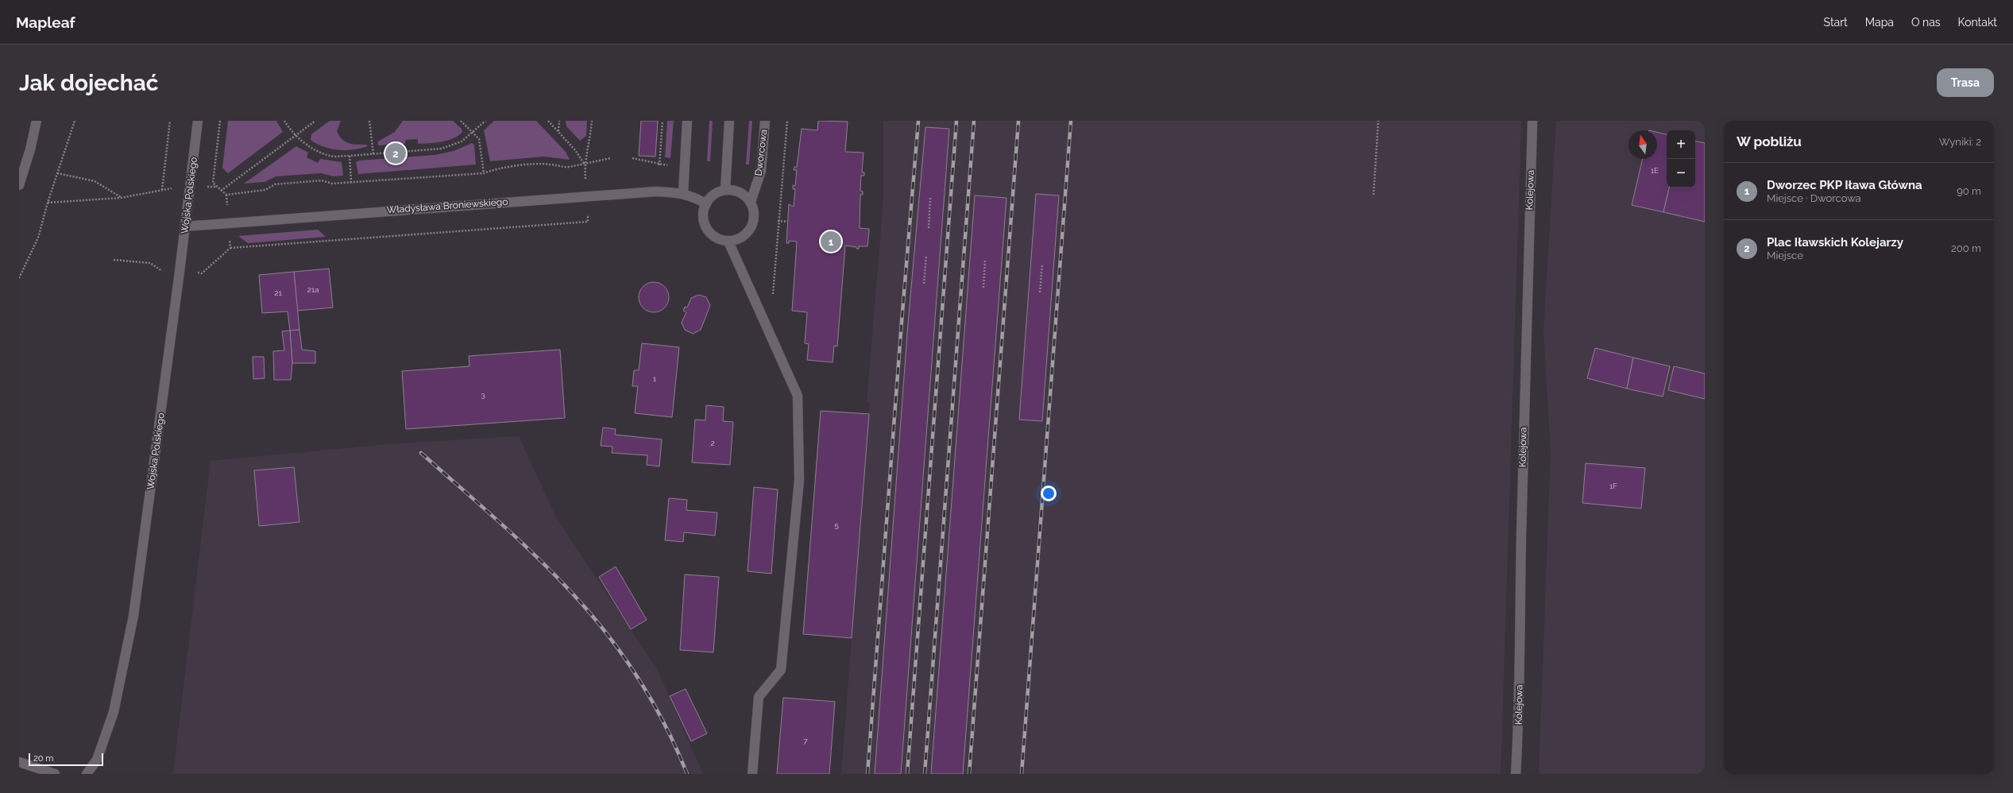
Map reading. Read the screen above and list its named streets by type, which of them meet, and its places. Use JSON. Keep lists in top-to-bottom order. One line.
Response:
{"streets":{"street":["Dworcowa","Kolejowa","Wojska Polskiego","Władysława Broniewskiego"]},"crossings":[["Dworcowa","Władysława Broniewskiego"],["Wojska Polskiego","Władysława Broniewskiego"]],"house_numbers":["1E","21a","21","1","3","2","1F","5","7"],"scale_bar":"20 m","north":"top","page":{"header":"Mapleaf","nav":["Start","Mapa","O nas","Kontakt"],"buttons":"Trasa","title":"Jak dojechać","heading":["W pobliżu","Wyniki: 2"],"map_buttons":["+","−"],"pins":["2","1"],"list":[{"mark":"1","name":"Dworzec PKP Iława Główna","note":"Miejsce · Dworcowa","value":"90 m"},{"mark":"2","name":"Plac Iławskich Kolejarzy","note":"Miejsce","value":"200 m"}],"scale":"20 m"}}
